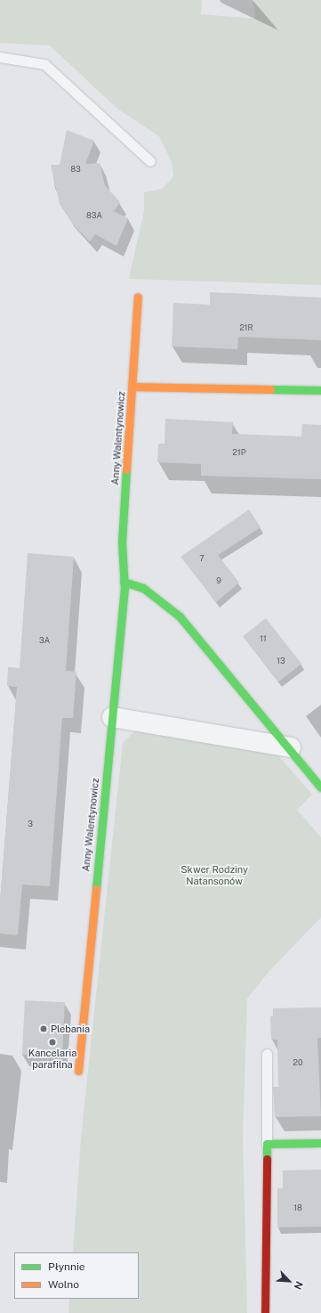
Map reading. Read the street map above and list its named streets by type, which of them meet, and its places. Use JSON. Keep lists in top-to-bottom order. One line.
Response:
{"streets":{"street":["Anny Walentynowicz"]},"parks":["Skwer Rodziny Natansonów"],"places":["Plebania","Kancelaria parafilna"],"house_numbers":["83","83A","21R","21P","7","9","11","3A","13","3","20","18"],"legend":["Płynnie","Wolno"],"north":"bottom right"}
